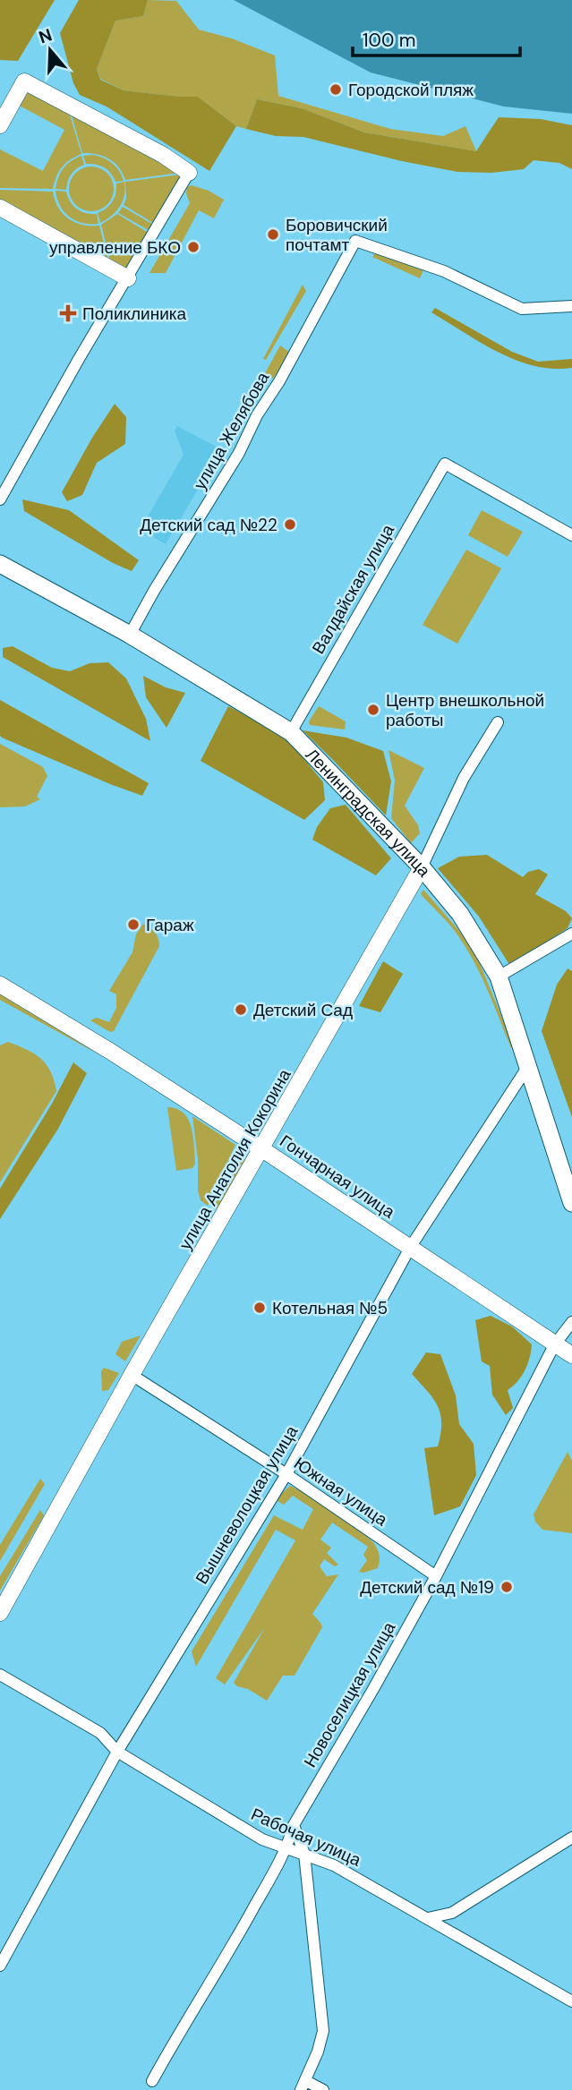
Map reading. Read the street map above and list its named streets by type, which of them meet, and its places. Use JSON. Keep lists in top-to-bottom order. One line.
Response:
{"streets":{"main road":["Ленинградская улица"],"street":["улица Желябова","Валдайская улица","улица Анатолия Кокорина","Гончарная улица","Южная улица","Вышневолоцкая улица","Новоселицкая улица","Рабочая улица"]},"crossings":[["улица Желябова","Ленинградская улица"],["Валдайская улица","Ленинградская улица"],["Ленинградская улица","улица Анатолия Кокорина"],["Ленинградская улица","Вышневолоцкая улица"],["улица Анатолия Кокорина","Гончарная улица"],["улица Анатолия Кокорина","Южная улица"],["Гончарная улица","Вышневолоцкая улица"],["Гончарная улица","Новоселицкая улица"],["Южная улица","Вышневолоцкая улица"],["Южная улица","Новоселицкая улица"],["Вышневолоцкая улица","Рабочая улица"],["Новоселицкая улица","Рабочая улица"]],"places":{"other":["Городской пляж","Боровичский почтамт","управление БКО","Детский сад №22","Центр внешкольной работы","Гараж","Детский Сад","Котельная №5","Детский сад №19"],"health":["Поликлиника"]},"scale_bar":"100 m","north":"top"}
